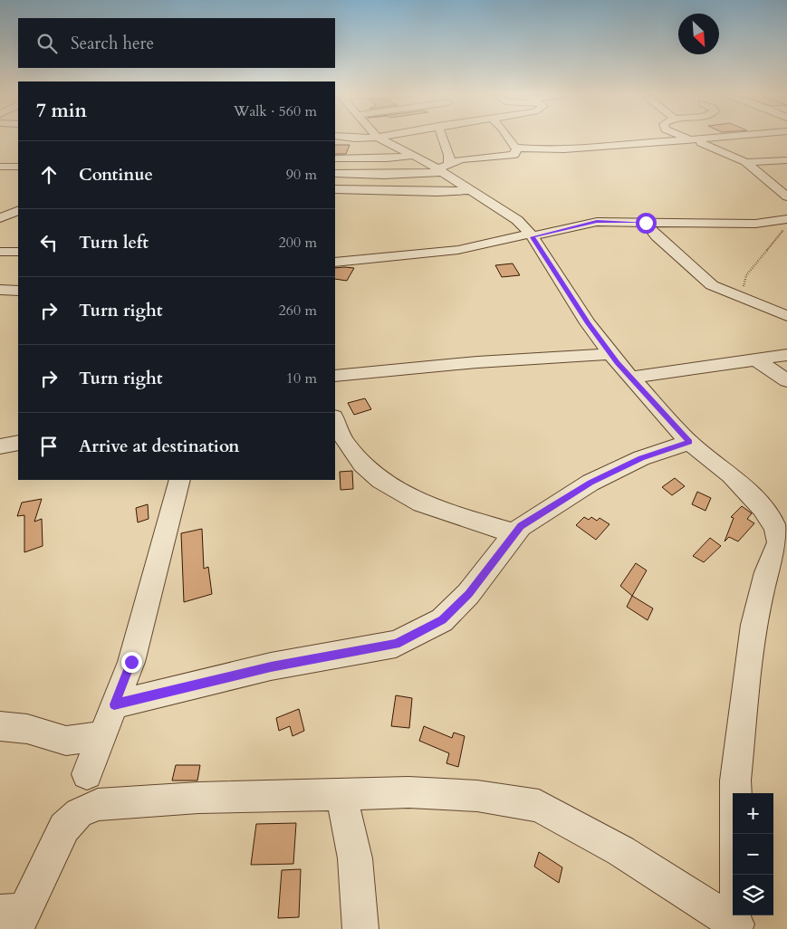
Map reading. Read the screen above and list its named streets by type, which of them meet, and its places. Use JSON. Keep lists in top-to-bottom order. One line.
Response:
{"north":"bottom right","page":{"search":"Search here","heading":["7 min","Walk · 560 m"],"list":[["Continue","90 m"],["Turn left","200 m"],["Turn right","260 m"],["Turn right","10 m"],"Arrive at destination"],"map_buttons":["+","−"]}}
